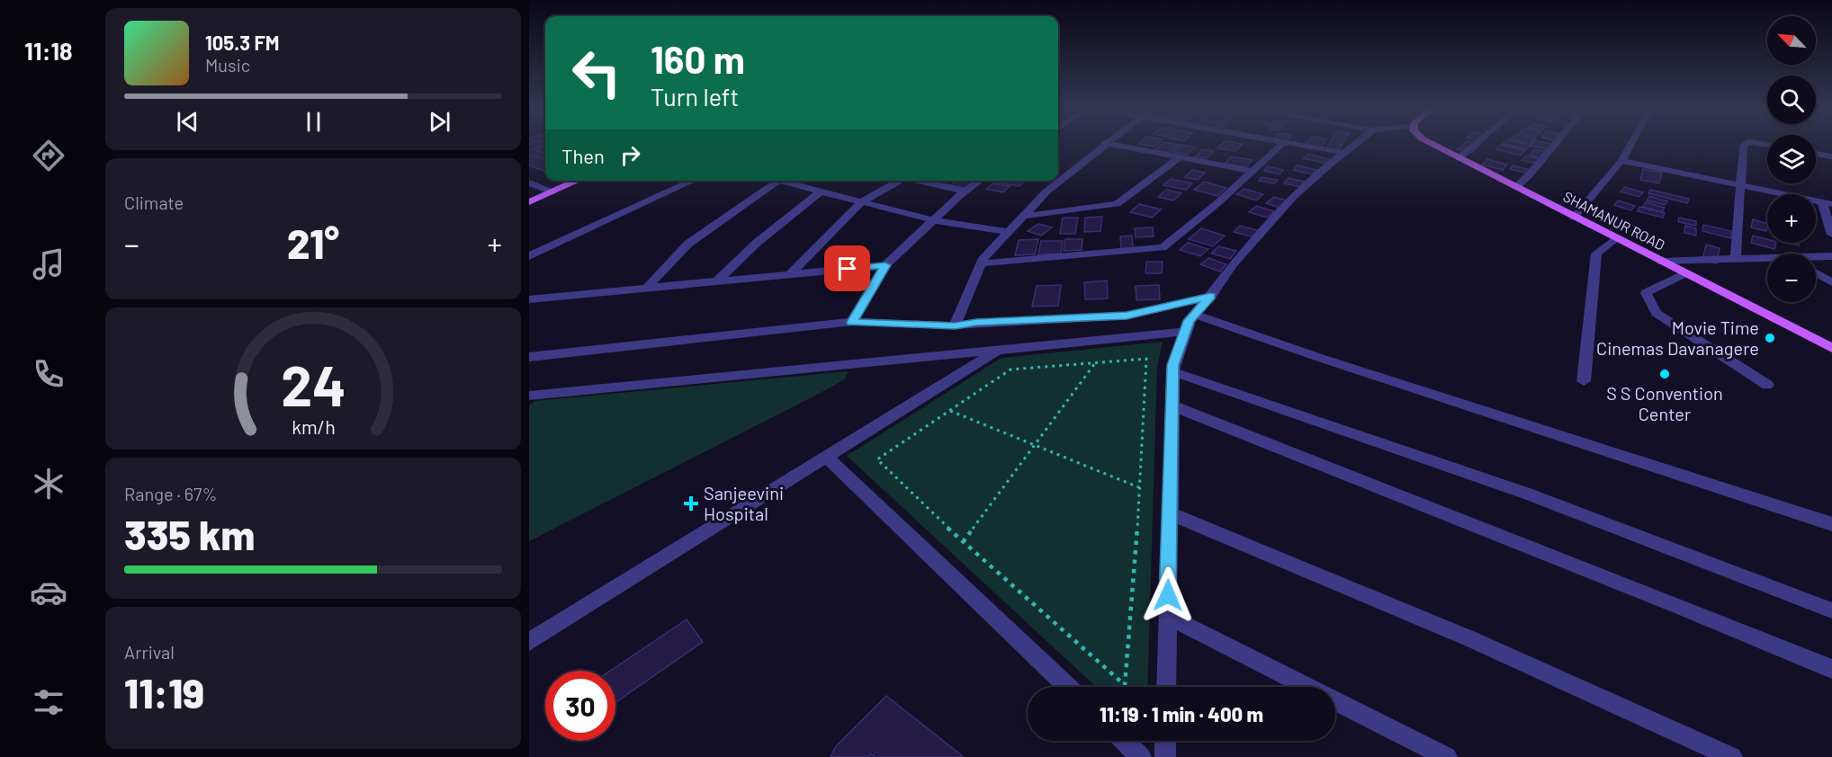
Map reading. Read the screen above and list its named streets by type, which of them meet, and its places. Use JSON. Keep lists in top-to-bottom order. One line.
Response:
{"streets":{"main road":["SHAMANUR ROAD"]},"places":{"other":["Movie Time Cinemas Davanagere","S S Convention Center"],"health":["Sanjeevini Hospital"]},"north":"top left","page":{"tabs":"11:18","map_buttons":["+","−"],"turn":["160 m","Turn left"],"song":["105.3 FM","Music"],"then":"Then","tile":["Climate",["Range · 67%","335 km"],["Arrival","11:19"]],"heat":["−","21°","+"],"limit":"30","trip":"11:19 · 1 min · 400 m","gauge":["24","km/h"]}}
